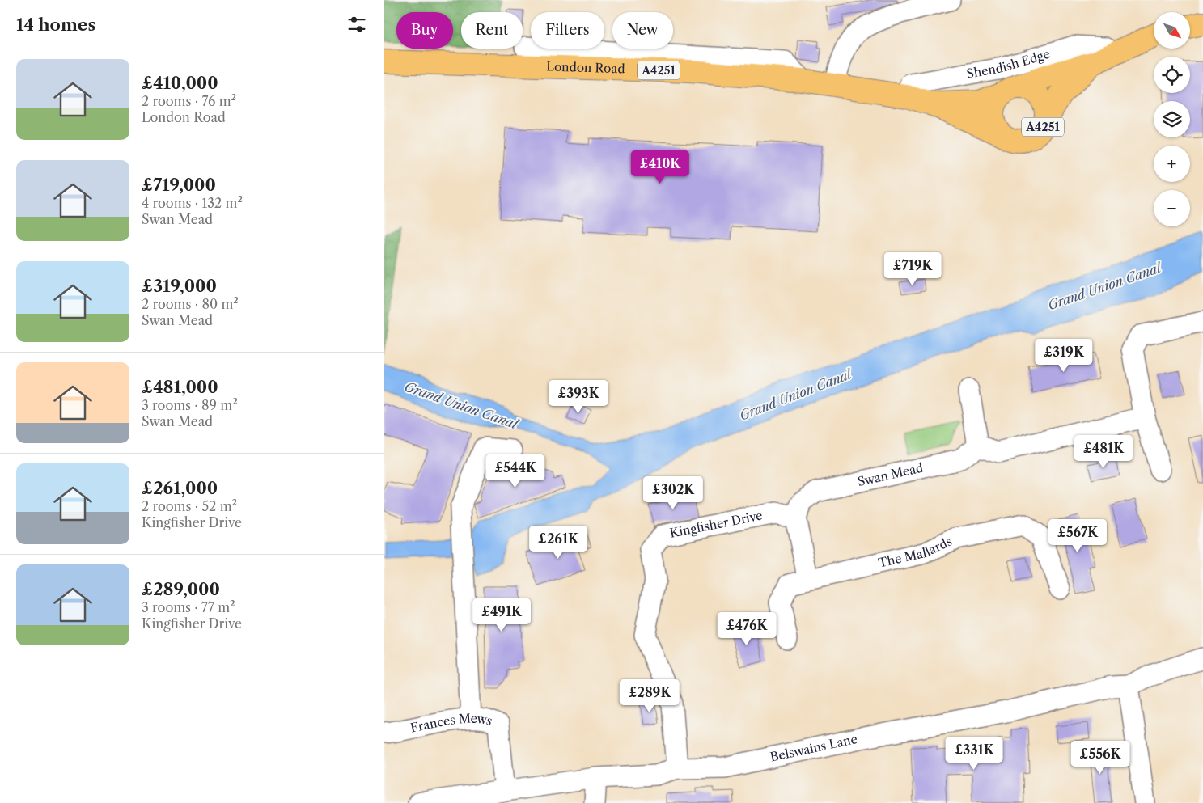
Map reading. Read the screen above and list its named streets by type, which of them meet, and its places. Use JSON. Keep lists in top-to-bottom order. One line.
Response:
{"streets":{"main road":["London Road","A4251"],"street":["Shendish Edge","Swan Mead","Kingfisher Drive","The Mallards","Frances Mews","Belswains Lane"]},"crossings":[["Shendish Edge","London Road"],["London Road","A4251"],["Swan Mead","Kingfisher Drive"],["Kingfisher Drive","Belswains Lane"],["Frances Mews","Belswains Lane"]],"water":["Grand Union Canal"],"north":"bottom right","page":{"heading":"14 homes","map_buttons":["+","−"],"chip":["Buy","Rent","Filters","New"],"list":[{"name":"£410,000","note":"2 rooms · 76 m² · London Road"},{"name":"£719,000","note":"4 rooms · 132 m² · Swan Mead"},{"name":"£319,000","note":"2 rooms · 80 m² · Swan Mead"},{"name":"£481,000","note":"3 rooms · 89 m² · Swan Mead"},{"name":"£261,000","note":"2 rooms · 52 m² · Kingfisher Drive"},{"name":"£289,000","note":"3 rooms · 77 m² · Kingfisher Drive"}],"price":["£410K","£719K","£319K","£393K","£481K","£544K","£302K","£567K","£261K","£491K","£476K","£289K","£331K","£556K"]}}
